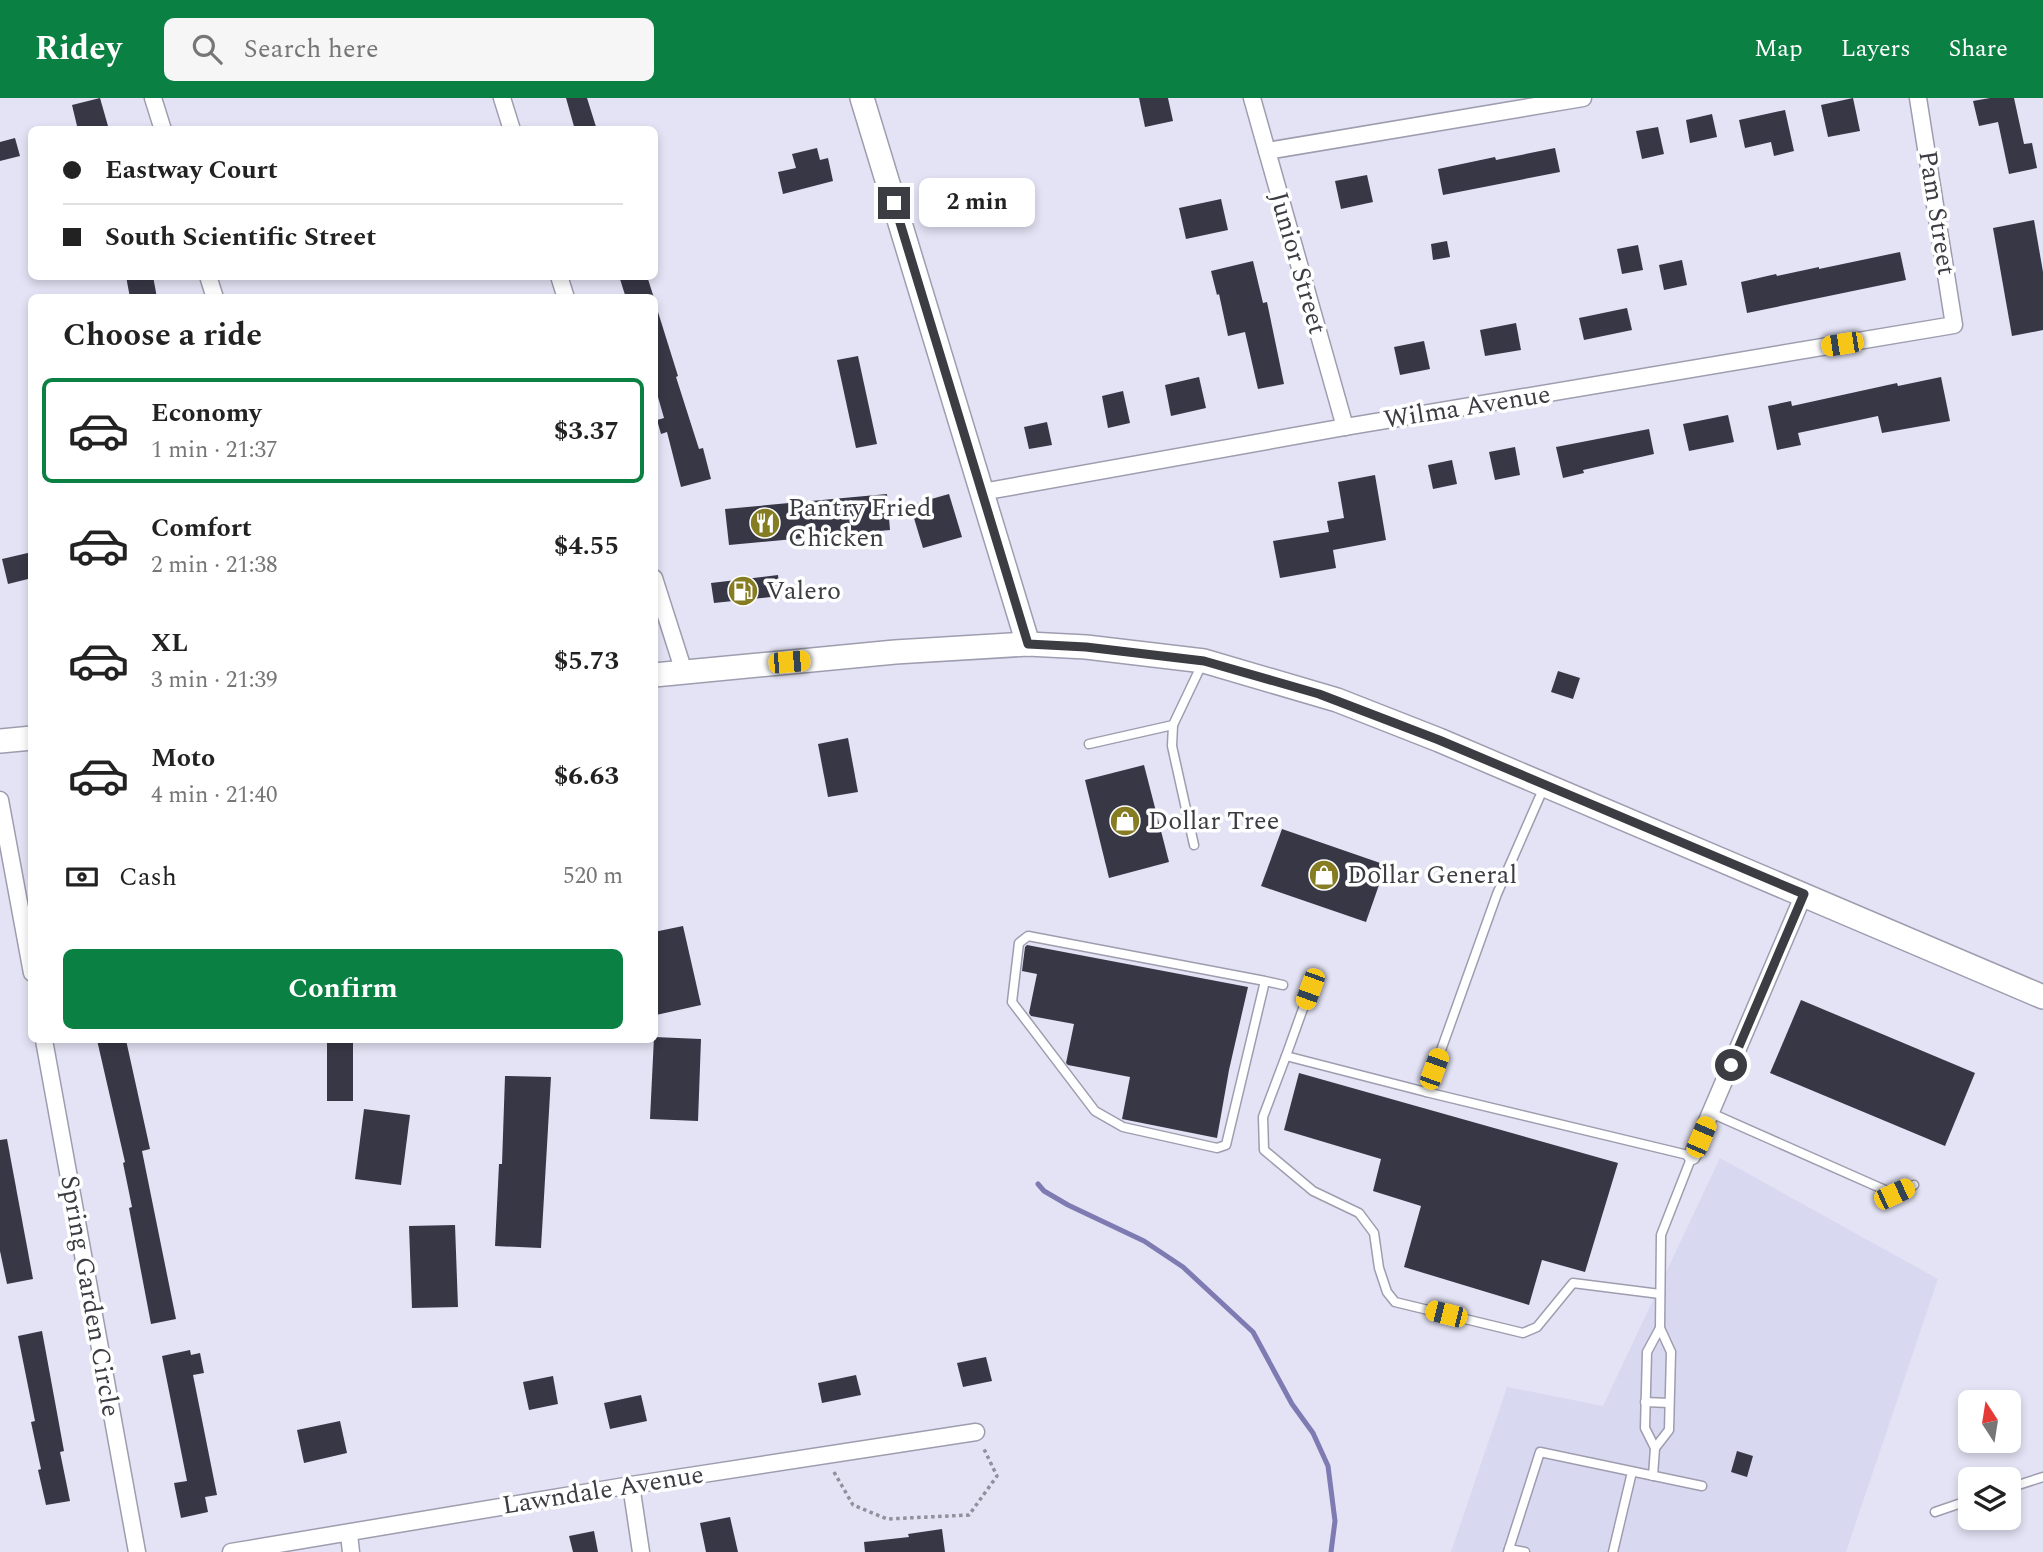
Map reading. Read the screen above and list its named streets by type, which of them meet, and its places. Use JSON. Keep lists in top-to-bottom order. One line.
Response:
{"streets":{"street":["Pam Street","Junior Street","Wilma Avenue","Spring Garden Circle","Lawndale Avenue"]},"crossings":[["Pam Street","Wilma Avenue"],["Junior Street","Wilma Avenue"]],"places":{"restaurant":["Pantry Fried Chicken"],"fuel station":["Valero"],"shop":["Dollar Tree","Dollar General"]},"north":"top","page":{"header":"Ridey","search":"Search here","nav":["Map","Layers","Share"],"banner":["Eastway Court","South Scientific Street"],"bubble":"2 min","heading":"Choose a ride","list":[{"name":"Economy","note":"1 min · 21:37","value":"$3.37"},{"name":"Comfort","note":"2 min · 21:38","value":"$4.55"},{"name":"XL","note":"3 min · 21:39","value":"$5.73"},{"name":"Moto","note":"4 min · 21:40","value":"$6.63"}],"pay":["Cash","520 m"],"buttons":"Confirm"}}
